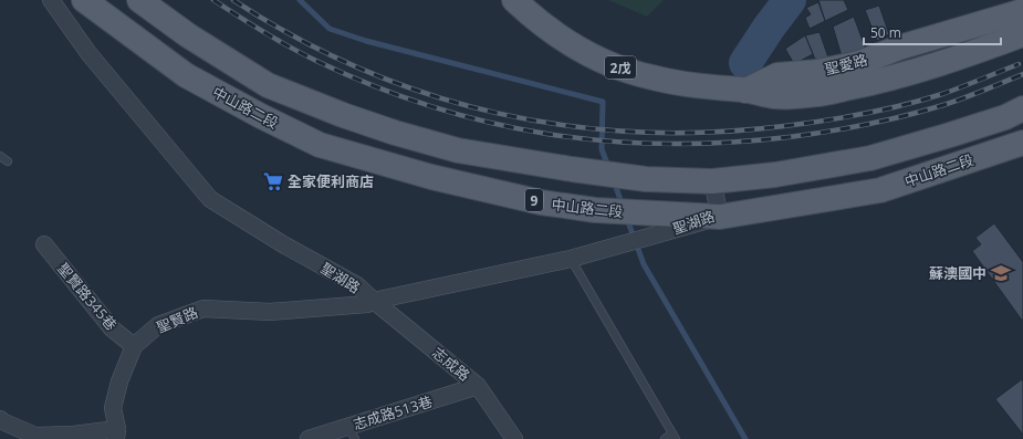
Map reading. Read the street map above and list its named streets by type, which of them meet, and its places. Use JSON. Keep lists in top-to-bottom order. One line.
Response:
{"streets":{"main road":["聖愛路","2戊","中山路二段","9"],"street":["聖湖路","聖賢路345巷","聖賢路","志成路","志成路513巷"]},"crossings":[["中山路二段","聖湖路"],["聖湖路","聖賢路"],["聖湖路","志成路"],["聖賢路345巷","聖賢路"],["聖賢路","志成路"],["志成路","志成路513巷"]],"places":{"supermarket":["全家便利商店"],"school or university":["蘇澳國中"]},"scale_bar":"50 m"}
